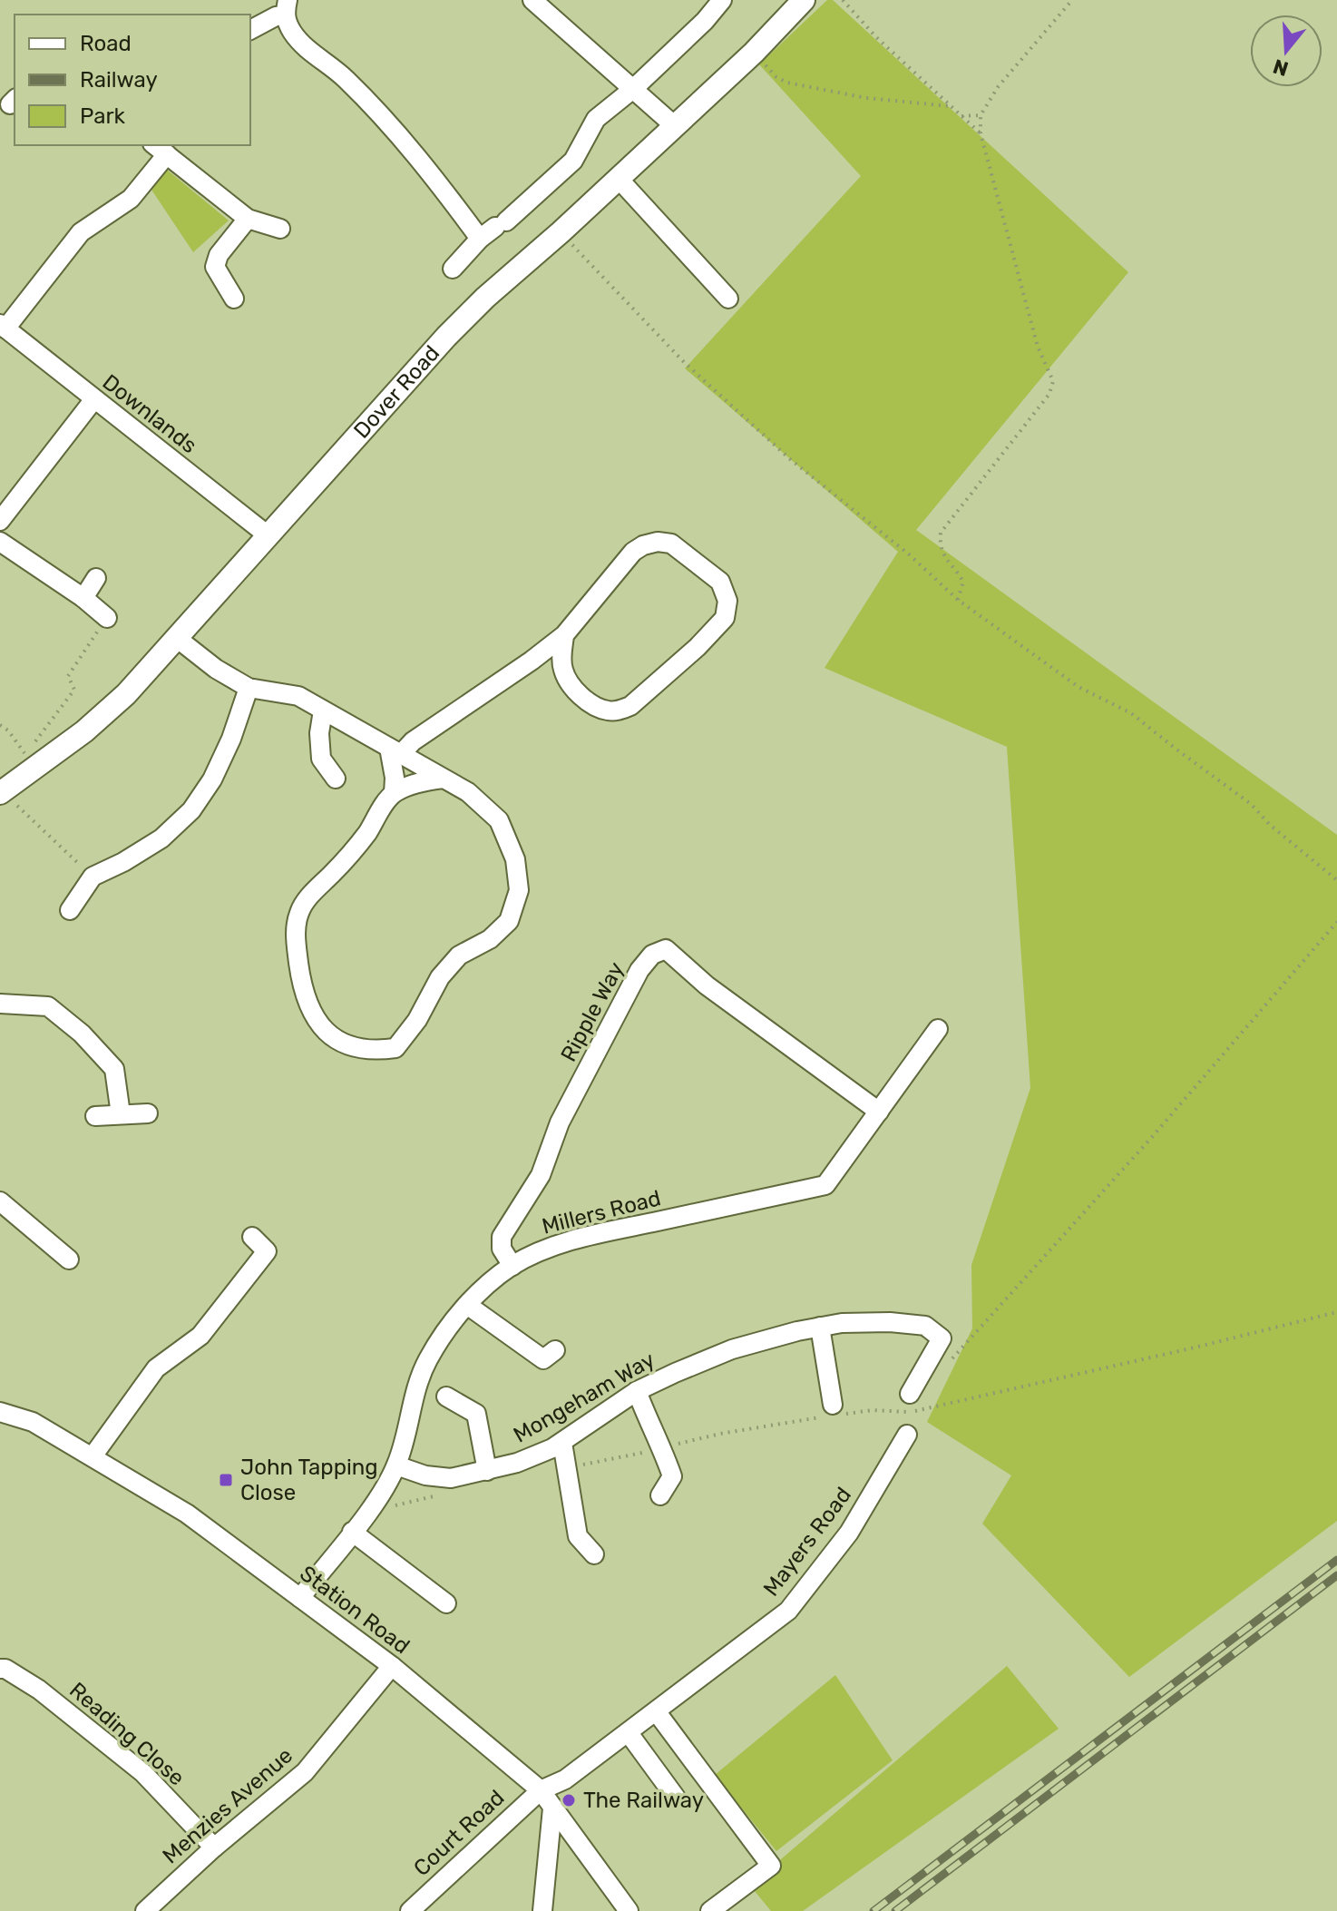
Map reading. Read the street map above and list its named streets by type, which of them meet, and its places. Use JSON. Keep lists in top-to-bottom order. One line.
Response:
{"streets":{"main road":["Dover Road"],"street":["Downlands","Ripple Way","Millers Road","Mongeham Way","Mayers Road","Station Road","Reading Close","Menzies Avenue","Court Road"]},"crossings":[["Dover Road","Downlands"],["Ripple Way","Millers Road"],["Millers Road","Mongeham Way"],["Millers Road","Station Road"],["Mayers Road","Station Road"],["Mayers Road","Court Road"],["Station Road","Menzies Avenue"],["Station Road","Court Road"],["Reading Close","Menzies Avenue"]],"places":{"transit":["John Tapping Close"],"other":["The Railway"]},"legend":["Road","Railway","Park"],"north":"bottom"}
